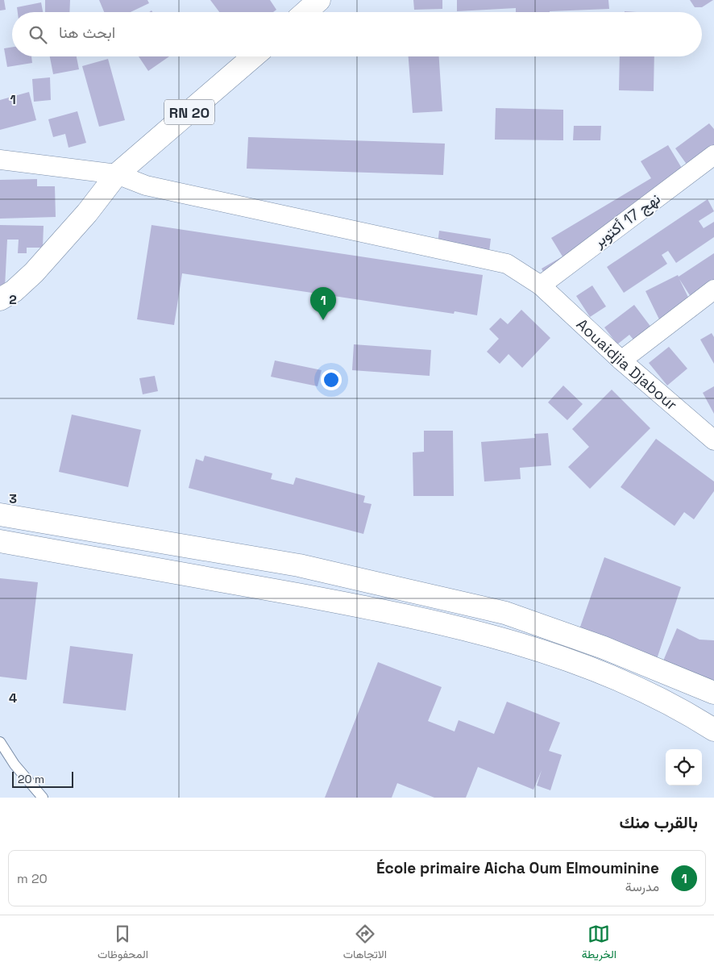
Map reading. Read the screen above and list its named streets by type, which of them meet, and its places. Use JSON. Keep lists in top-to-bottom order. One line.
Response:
{"streets":{"main road":["RN 20"],"street":["نهج 17 أكتوبر","Aouaidjia Djabour"]},"crossings":[["RN 20","Aouaidjia Djabour"],["نهج 17 أكتوبر","Aouaidjia Djabour"]],"scale_bar":"20 m","page":{"search":"ابحث هنا","pins":"1","scale":"20 m","heading":"بالقرب منك","list":[{"mark":"1","name":"École primaire Aicha Oum Elmouminine","note":"مدرسة","value":"20 m"}],"nav":["الخريطة","الاتجاهات","المحفوظات"]},"grid":{"rows":["1","2","3","4"]}}
